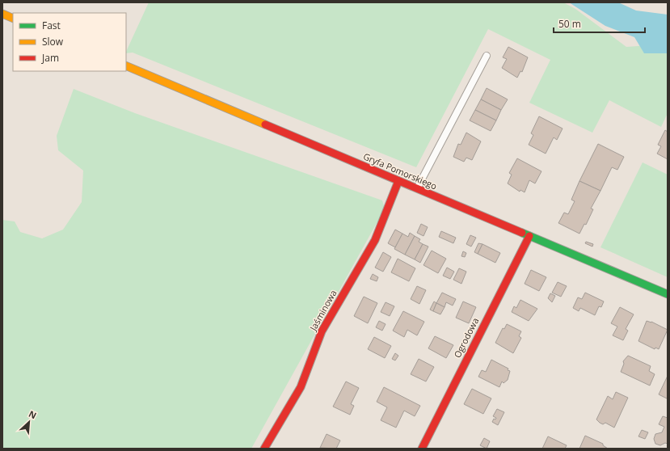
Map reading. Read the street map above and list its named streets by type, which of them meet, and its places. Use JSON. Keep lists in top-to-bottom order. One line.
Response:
{"streets":{"street":["Gryfa Pomorskiego","Jaśminowa","Ogrodowa"]},"crossings":[["Gryfa Pomorskiego","Jaśminowa"],["Gryfa Pomorskiego","Ogrodowa"]],"legend":["Fast","Slow","Jam"],"scale_bar":"50 m","north":"top right"}
